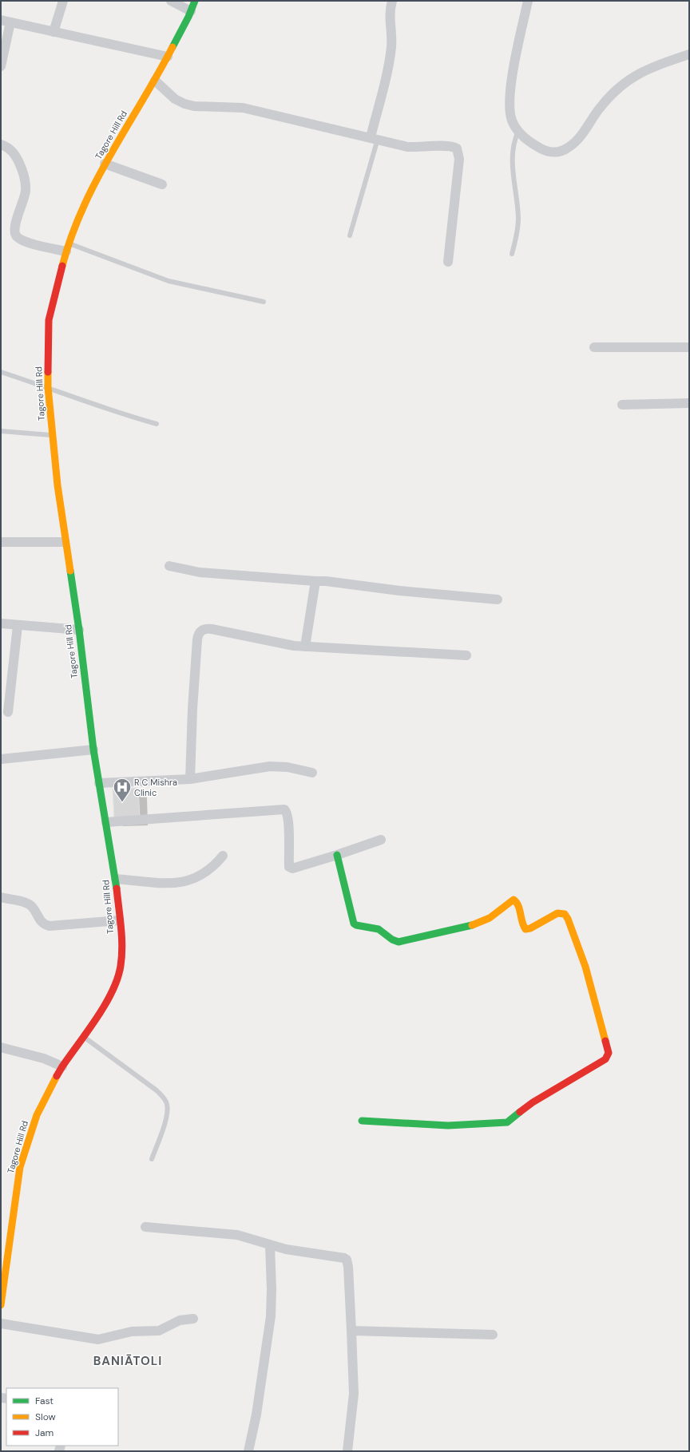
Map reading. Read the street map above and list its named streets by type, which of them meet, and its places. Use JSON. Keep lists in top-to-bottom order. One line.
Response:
{"streets":{"main road":["Tagore Hill Rd"]},"districts":["BANIĀTOLI"],"places":{"hospital":["R C Mishra Clinic"]},"legend":["Fast","Slow","Jam"]}
